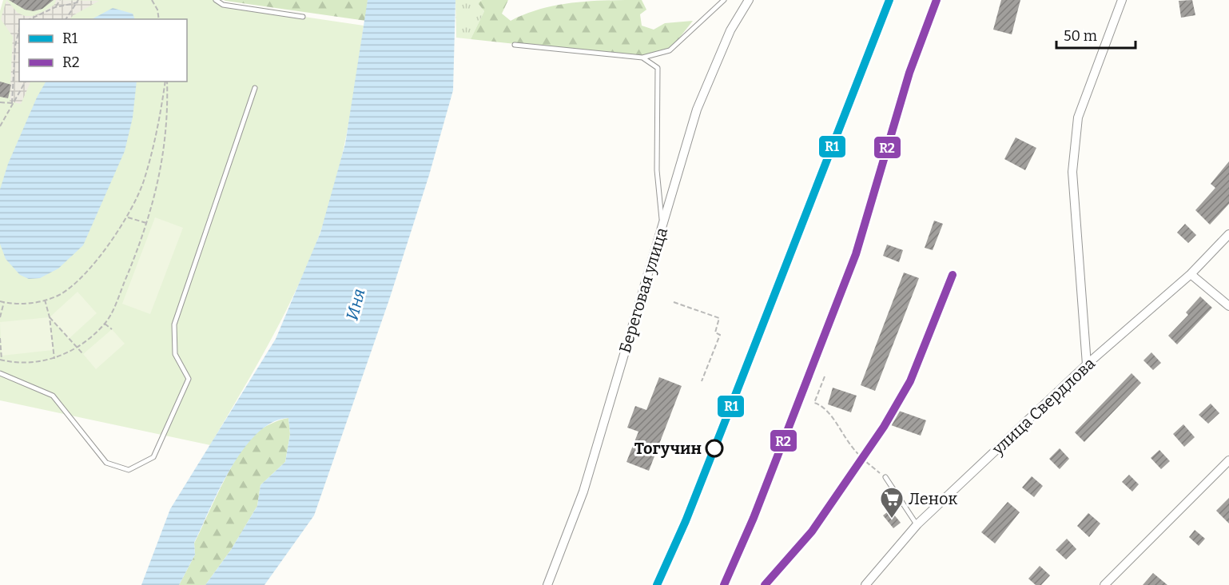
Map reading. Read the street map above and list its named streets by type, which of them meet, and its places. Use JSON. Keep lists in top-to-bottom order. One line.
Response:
{"streets":{"street":["Береговая улица","улица Свердлова"]},"water":["Иня"],"places":{"other":["Тогучин"],"supermarket":["Ленок"]},"lines":["transit line R1","transit line R2"],"legend":["R1","R2"],"scale_bar":"50 m"}
